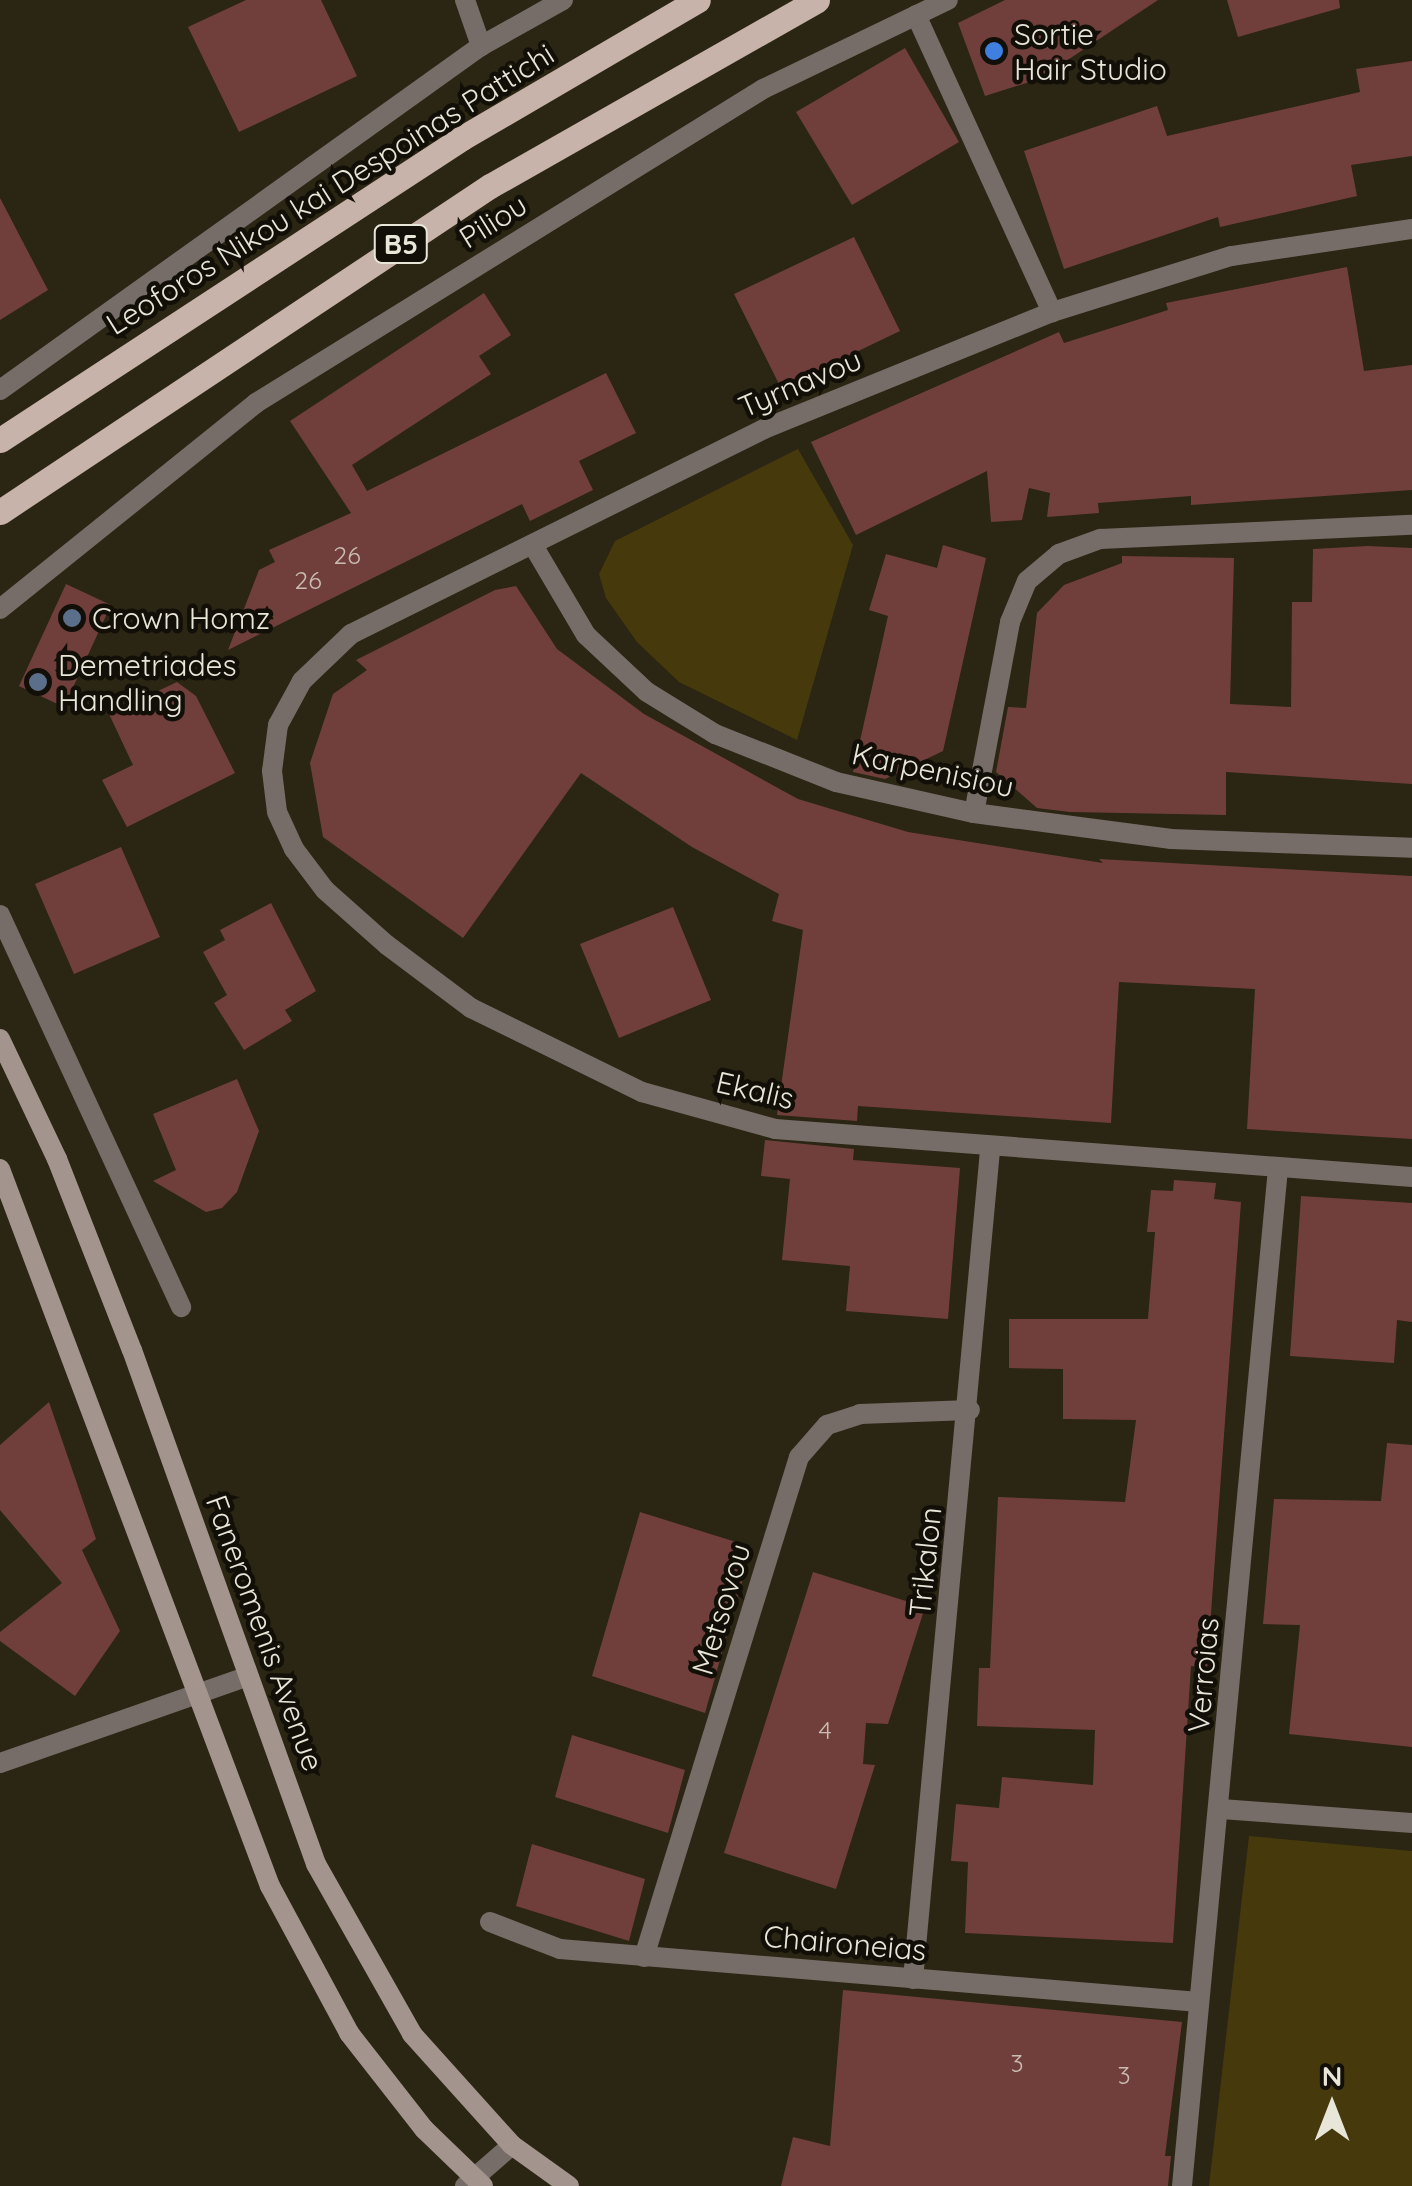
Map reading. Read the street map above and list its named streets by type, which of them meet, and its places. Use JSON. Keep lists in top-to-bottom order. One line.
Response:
{"streets":{"main road":["Leoforos Nikou kai Despoinas Pattichi","B5","Faneromenis Avenue"],"street":["Piliou","Tyrnavou","Karpenisiou","Ekalis","Trikalon","Metsovou","Verroias","Chaironeias"]},"crossings":[["Tyrnavou","Karpenisiou"],["Tyrnavou","Ekalis"],["Ekalis","Trikalon"],["Ekalis","Verroias"],["Trikalon","Metsovou"],["Trikalon","Chaironeias"],["Metsovou","Chaironeias"],["Verroias","Chaironeias"]],"places":["Sortie Hair Studio","Crown Homz","Demetriades Handling"],"house_numbers":["26","26","4","3","3"],"north":"top"}
